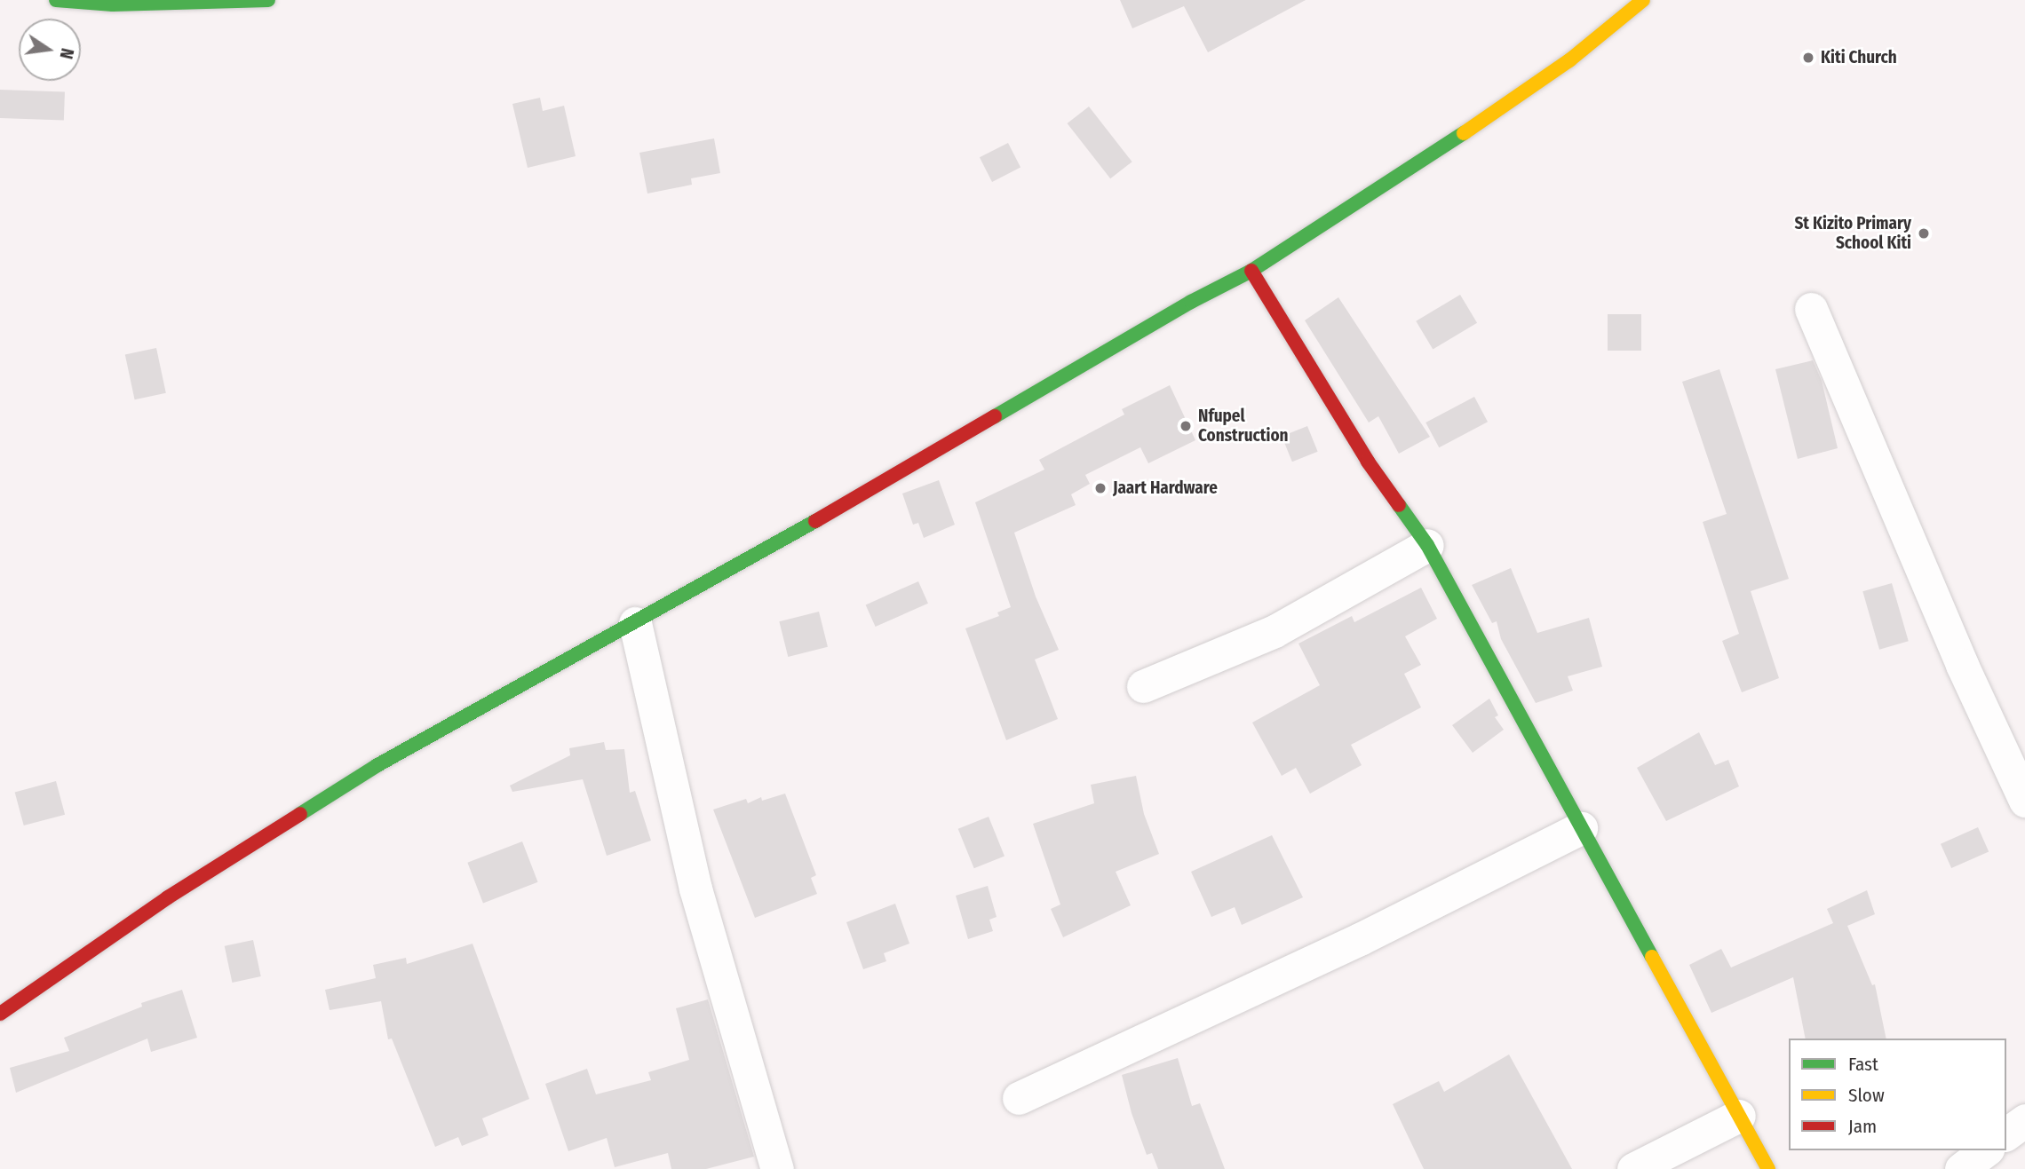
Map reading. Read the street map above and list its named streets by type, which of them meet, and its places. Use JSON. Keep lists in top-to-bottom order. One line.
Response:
{"places":["Kiti Church","St Kizito Primary School Kiti","Nfupel Construction","Jaart Hardware"],"legend":["Fast","Slow","Jam"],"north":"right"}
